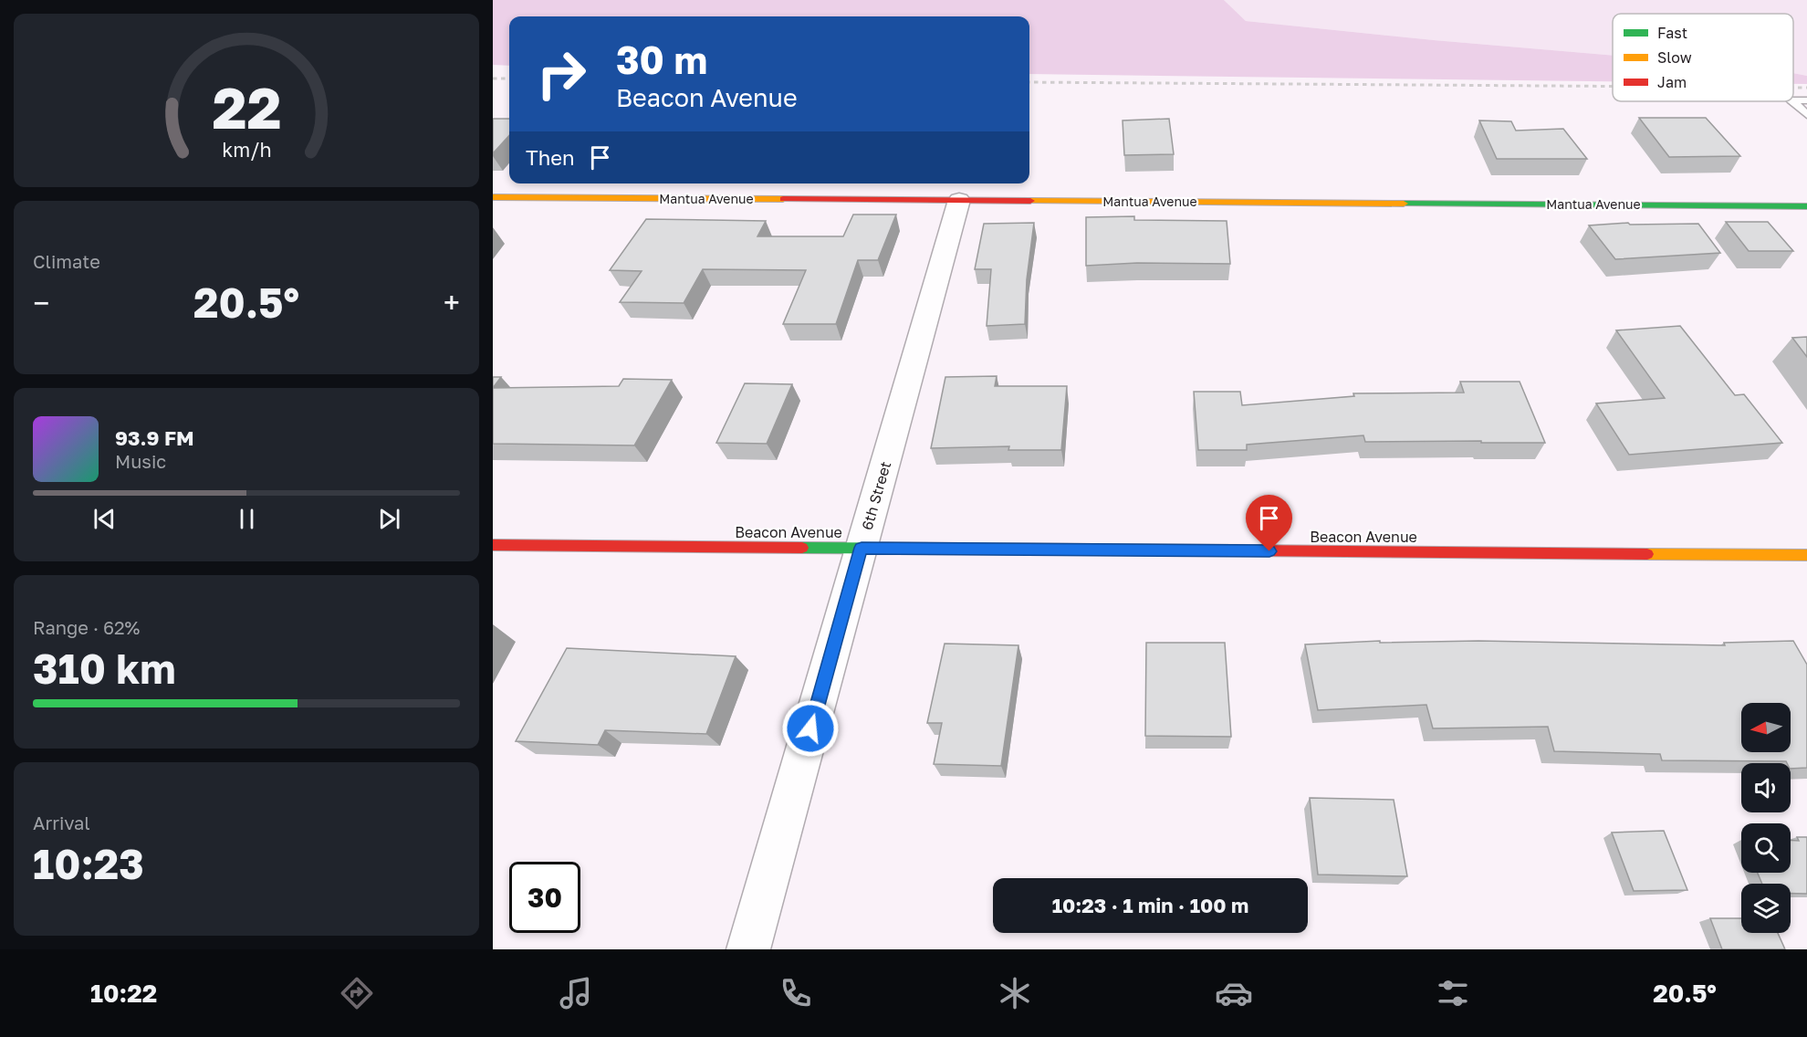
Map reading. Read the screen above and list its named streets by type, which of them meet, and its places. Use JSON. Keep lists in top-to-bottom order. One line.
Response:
{"streets":{"street":["Mantua Avenue","6th Street","Beacon Avenue"]},"crossings":[["Mantua Avenue","6th Street"],["6th Street","Beacon Avenue"]],"legend":["Fast","Slow","Jam"],"north":"left","page":{"turn":["30 m","Beacon Avenue"],"then":"Then","tile":["Climate",["Range · 62%","310 km"],["Arrival","10:23"]],"heat":["−","20.5°","+"],"song":["93.9 FM","Music"],"limit":"30","trip":"10:23 · 1 min · 100 m","tabs":["10:22","20.5°"],"gauge":["22","km/h"]}}
